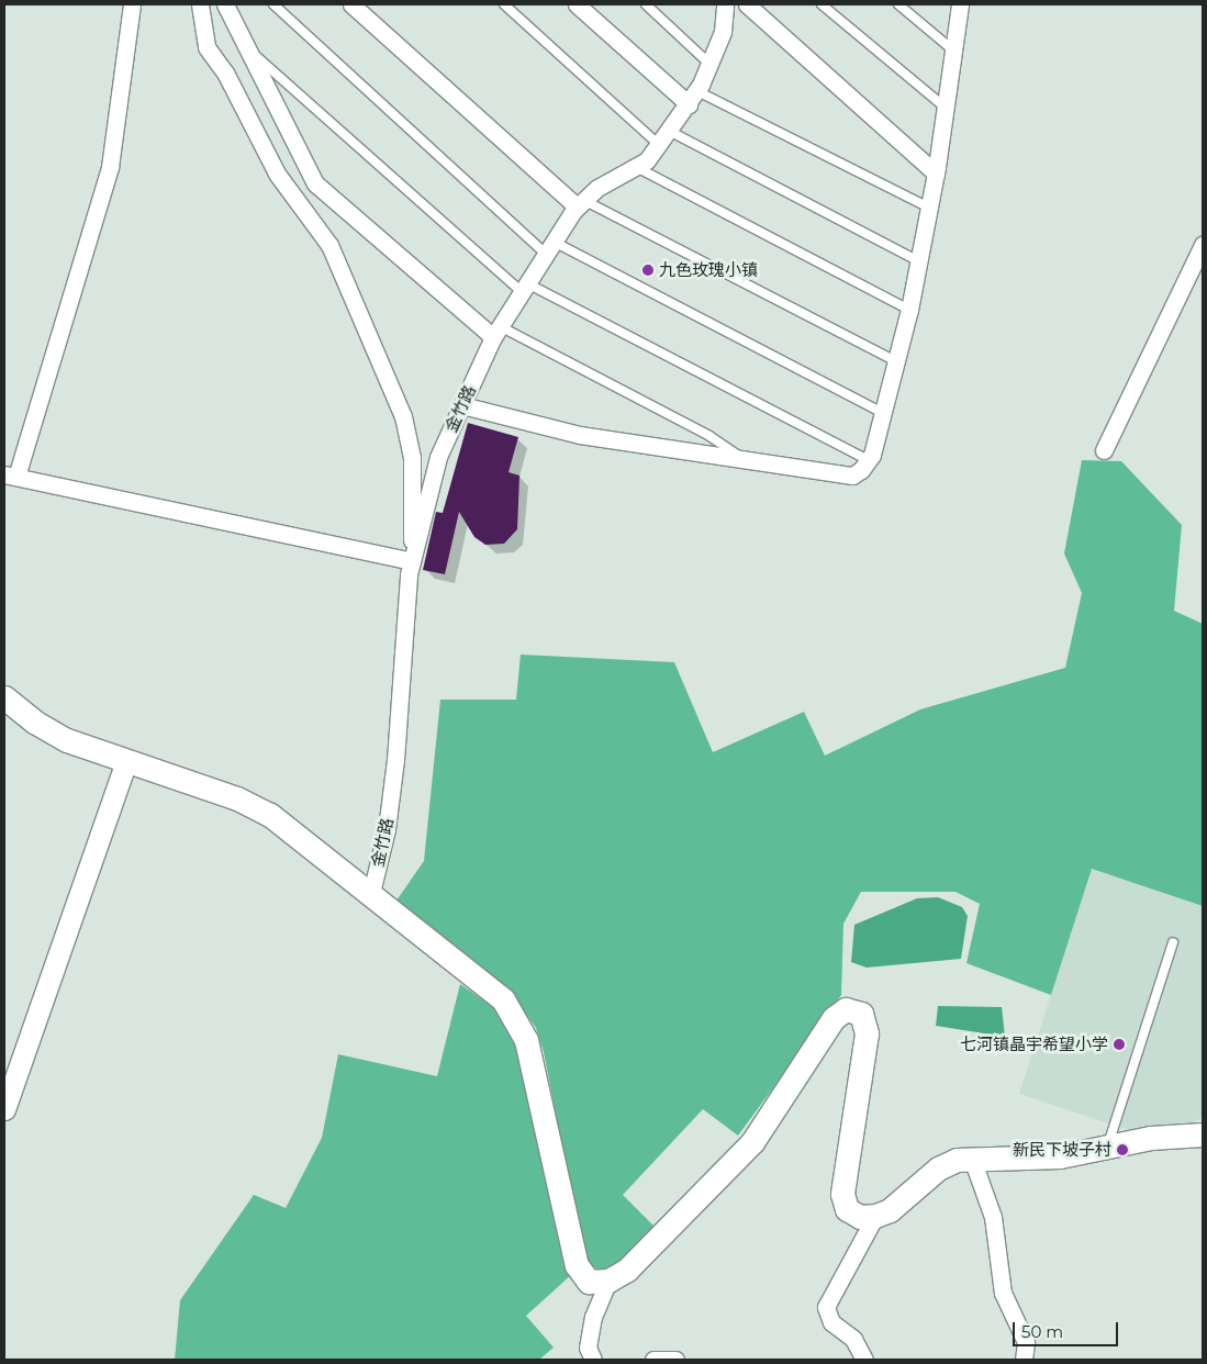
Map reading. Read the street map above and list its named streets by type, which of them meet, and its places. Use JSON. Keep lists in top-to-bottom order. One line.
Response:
{"streets":{"street":["金竹路"]},"places":["九色玫瑰小镇","七河镇晶宇希望小学","新民下坡子村"],"scale_bar":"50 m"}
